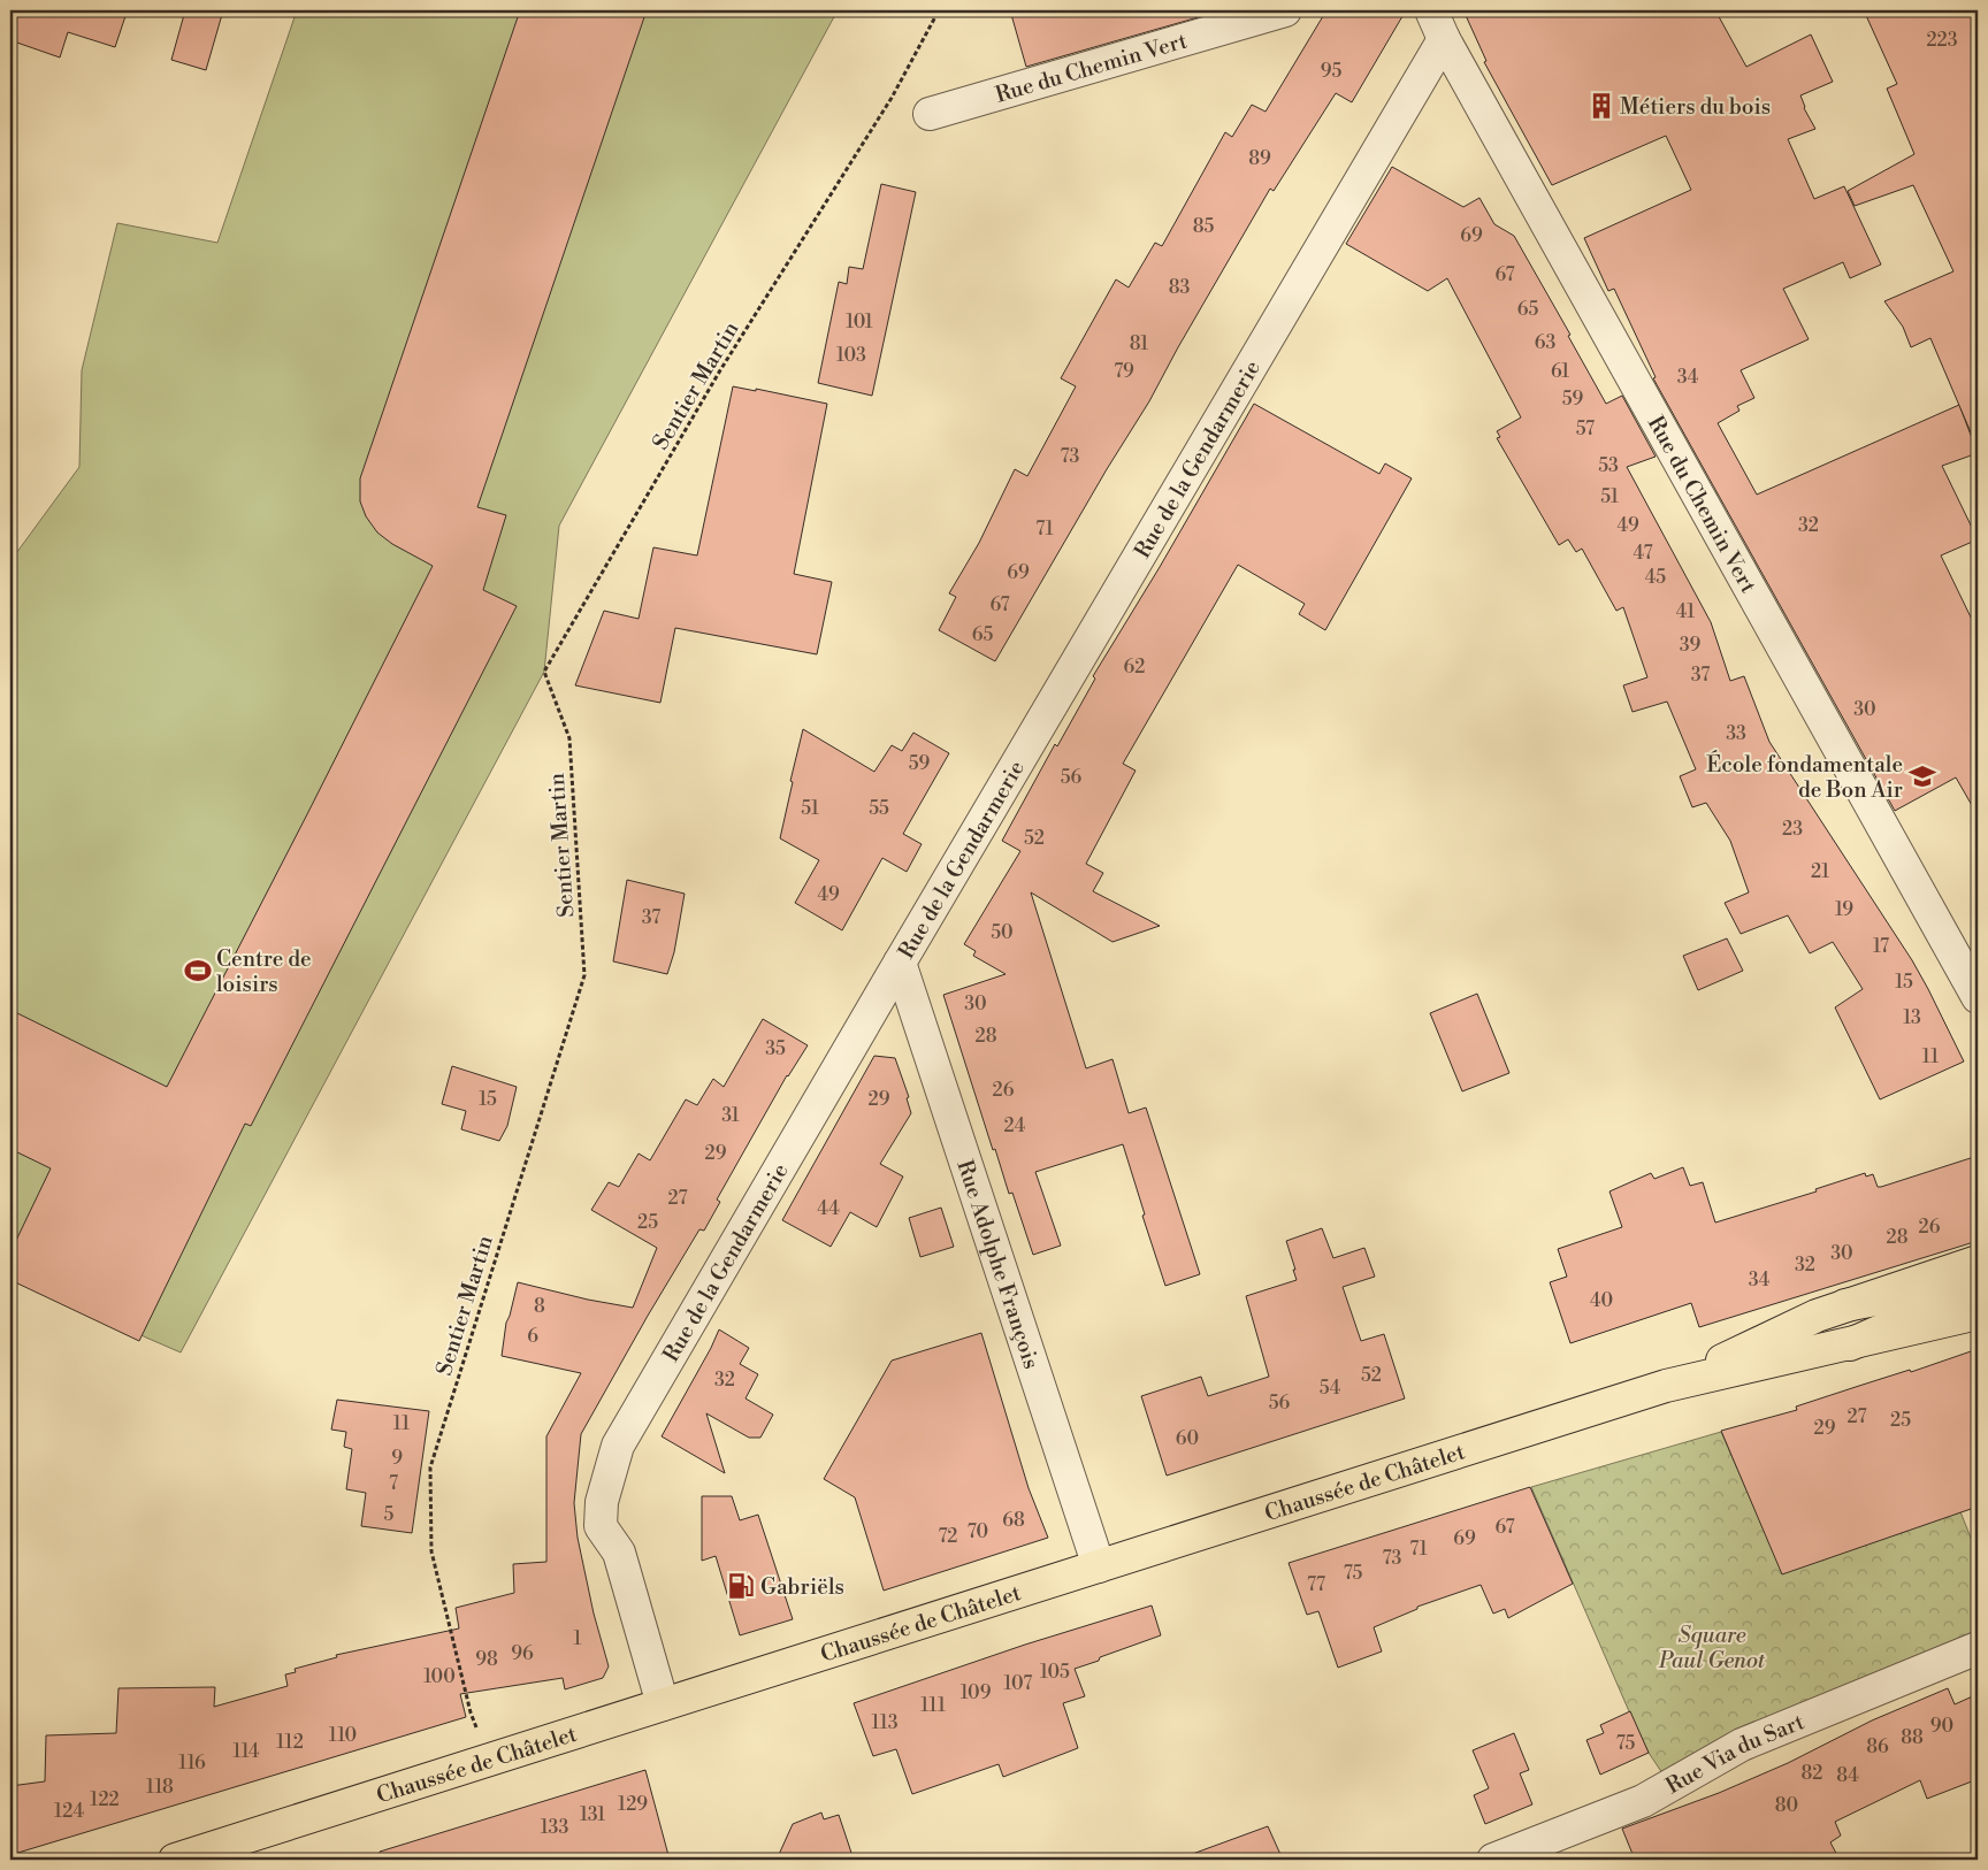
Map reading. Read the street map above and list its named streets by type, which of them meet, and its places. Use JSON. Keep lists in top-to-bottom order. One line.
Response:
{"streets":{"main road":["Chaussée de Châtelet"],"street":["Rue du Chemin Vert","Rue de la Gendarmerie","Rue Adolphe François","Rue Via du Sart"],"path":["Sentier Martin"]},"crossings":[["Rue du Chemin Vert","Rue de la Gendarmerie"],["Sentier Martin","Chaussée de Châtelet"],["Rue de la Gendarmerie","Rue Adolphe François"],["Rue de la Gendarmerie","Chaussée de Châtelet"],["Rue Adolphe François","Chaussée de Châtelet"]],"parks":["Square Paul Genot"],"places":{"building":["Métiers du bois"],"school or university":["École fondamentale de Bon Air"],"sports":["Centre de loisirs"],"fuel station":["Gabriëls"]},"house_numbers":["223","95","89","85","69","67","83","65","101","63","81","103","79","61","34","59","57","73","53","51","49","32","71","47","69","45","67","41","65","39","62","37","30","33","59","56","51","55","23","52","21","49","19","37","50","17","15","30","13","28","35","11","26","15","29","31","24","29","27","44","25","26","28","30","32","34","40","8","6","52","32","54","56","27","25","11","29","60","9","7","5","68","67","70","72","69","71","73","75","77","1","96","98","105","100","107","109","111","113","90","110","88","112","75","86","114","116","82","84","118","122","129","80","124","131","133"]}
